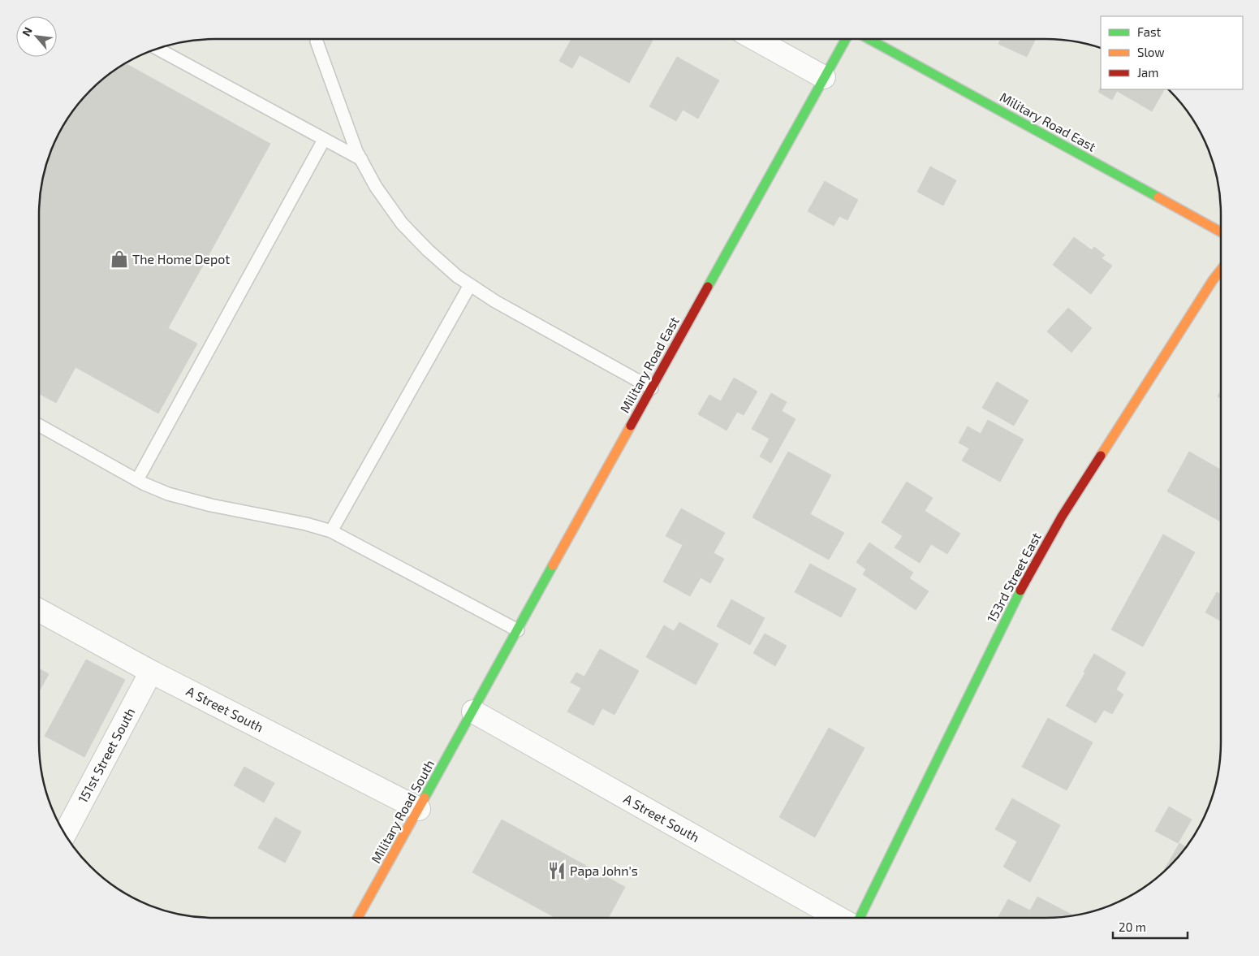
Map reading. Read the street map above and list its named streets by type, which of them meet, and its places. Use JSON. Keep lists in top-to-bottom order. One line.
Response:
{"streets":{"street":["Military Road East","153rd Street East","A Street South","151st Street South","Military Road South"]},"crossings":[["Military Road East","A Street South"],["Military Road East","Military Road South"],["A Street South","151st Street South"],["A Street South","Military Road South"]],"places":{"shop":["The Home Depot"],"restaurant":["Papa John's"]},"legend":["Fast","Slow","Jam"],"scale_bar":"20 m","north":"top left"}
